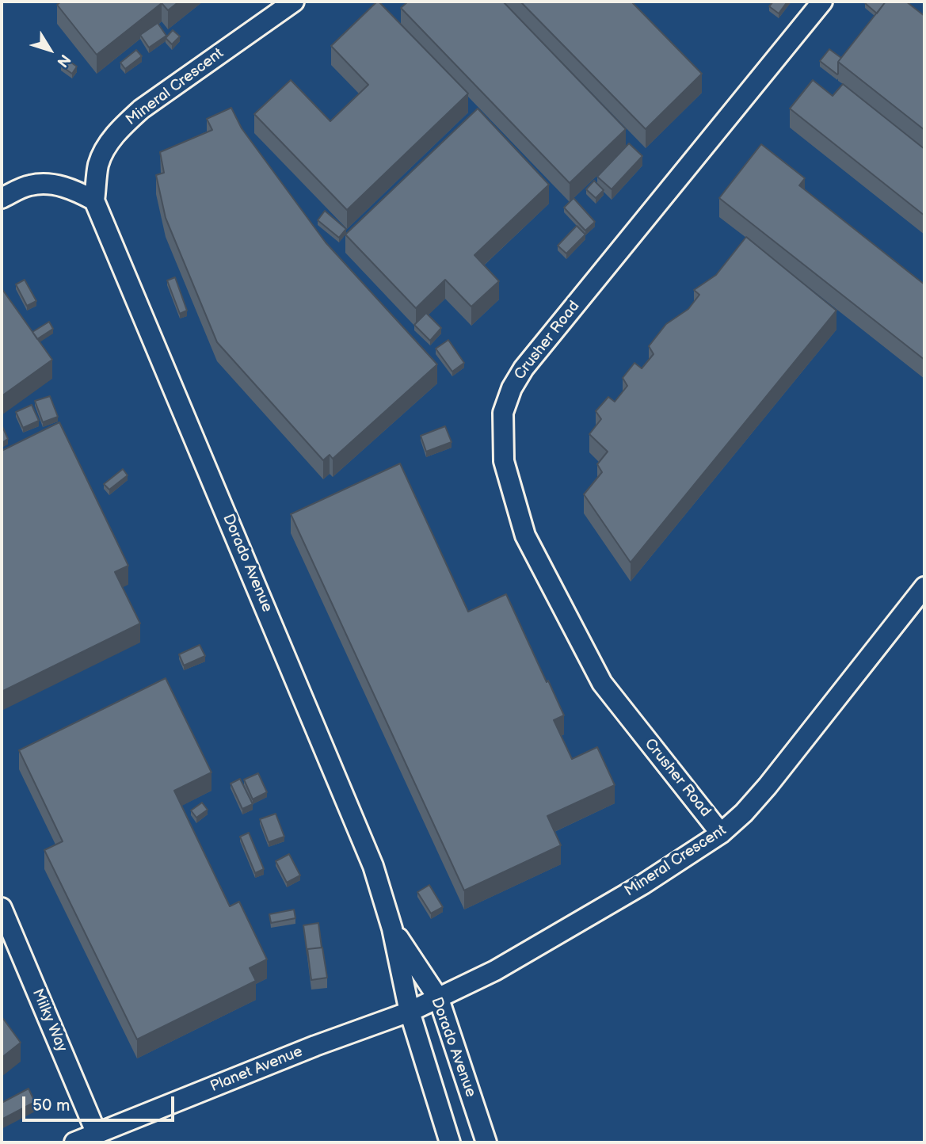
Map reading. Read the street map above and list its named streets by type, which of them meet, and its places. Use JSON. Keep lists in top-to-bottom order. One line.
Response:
{"streets":{"street":["Mineral Crescent","Crusher Road","Dorado Avenue","Milky Way","Planet Avenue"]},"crossings":[["Mineral Crescent","Crusher Road"],["Mineral Crescent","Dorado Avenue"],["Mineral Crescent","Planet Avenue"],["Dorado Avenue","Planet Avenue"],["Milky Way","Planet Avenue"]],"scale_bar":"50 m","north":"bottom right"}
